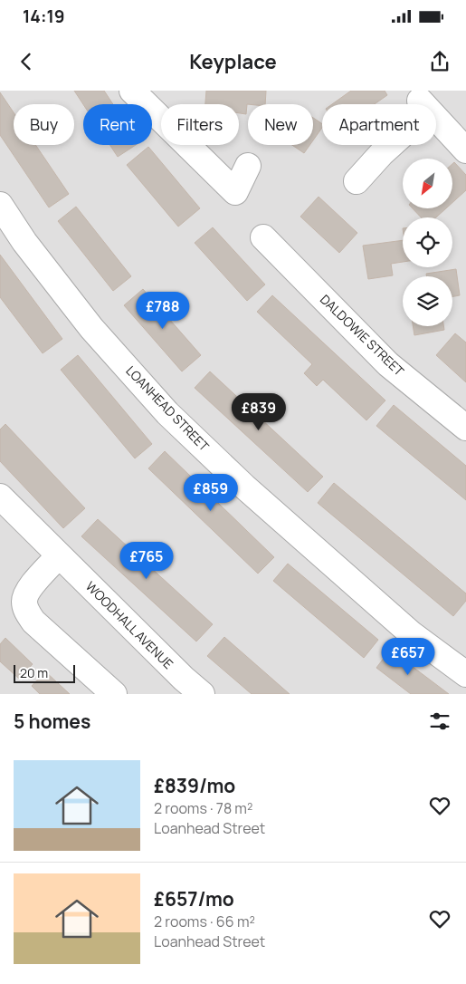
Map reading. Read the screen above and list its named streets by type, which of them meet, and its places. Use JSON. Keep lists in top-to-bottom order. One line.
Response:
{"streets":{"street":["DALDOWIE STREET","LOANHEAD STREET","WOODHALL AVENUE"]},"scale_bar":"20 m","north":"bottom left","page":{"status":"14:19","header":"Keyplace","chip":["Buy","Rent","Filters","New","Apartment"],"price":["£788","£839","£859","£765","£657"],"scale":"20 m","heading":"5 homes","list":[{"name":"£839/mo","note":"2 rooms · 78 m² · Loanhead Street"},{"name":"£657/mo","note":"2 rooms · 66 m² · Loanhead Street"}]}}
